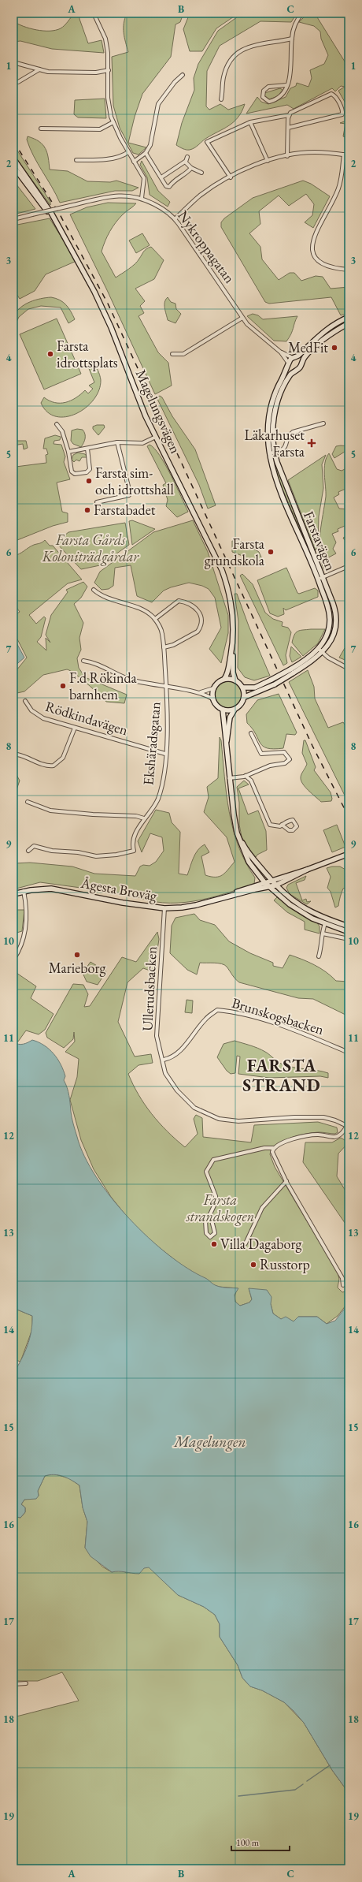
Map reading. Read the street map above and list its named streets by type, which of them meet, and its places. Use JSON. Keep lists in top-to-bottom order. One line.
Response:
{"streets":{"main road":["Magelungsvägen","Farstavägen","Ågesta Broväg"],"street":["Nykroppagatan","Rödkindavägen","Ekshäradsgatan","Ullerudsbacken","Brunskogsbacken"]},"crossings":[["Nykroppagatan","Farstavägen"],["Magelungsvägen","Farstavägen"],["Rödkindavägen","Ekshäradsgatan"],["Ågesta Broväg","Ullerudsbacken"],["Ullerudsbacken","Brunskogsbacken"]],"districts":["FARSTA STRAND"],"water":["Magelungen"],"parks":["Farsta Gårds Koloniträdgårdar","Farsta strandskogen"],"places":{"other":["MedFit","Farsta idrottsplats","Farsta sim- och idrottshall","Farstabadet","Farsta grundskola","F.d Rökinda barnhem","Marieborg","Villa Dagaborg","Russtorp"],"health":["Läkarhuset Farsta"]},"scale_bar":"100 m","grid":{"columns":["A","B","C"],"rows":["1","2","3","4","5","6","7","8","9","10","11","12","13","14","15","16","17","18","19"]}}
